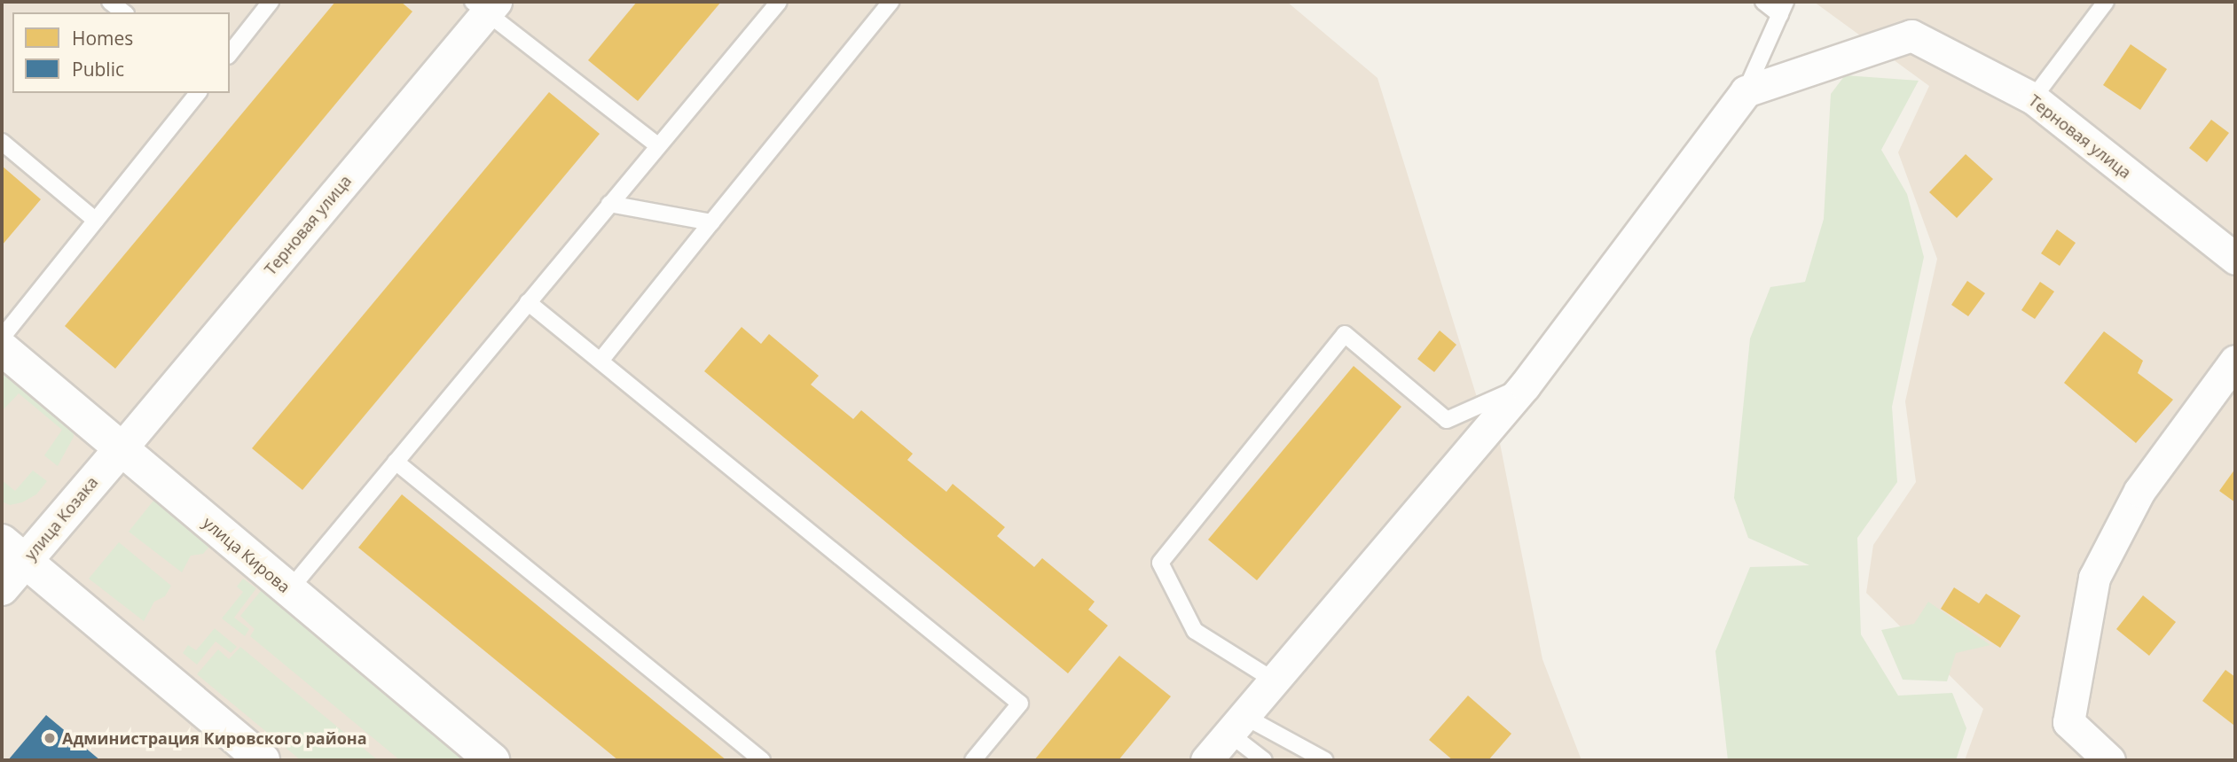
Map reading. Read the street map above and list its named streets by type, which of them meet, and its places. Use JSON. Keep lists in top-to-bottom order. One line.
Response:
{"streets":{"main road":["улица Козака","улица Кирова"],"street":["Терновая улица"]},"crossings":[["Терновая улица","улица Козака"],["Терновая улица","улица Кирова"],["улица Козака","улица Кирова"]],"places":["Администрация Кировского района"],"legend":["Homes","Public"]}
